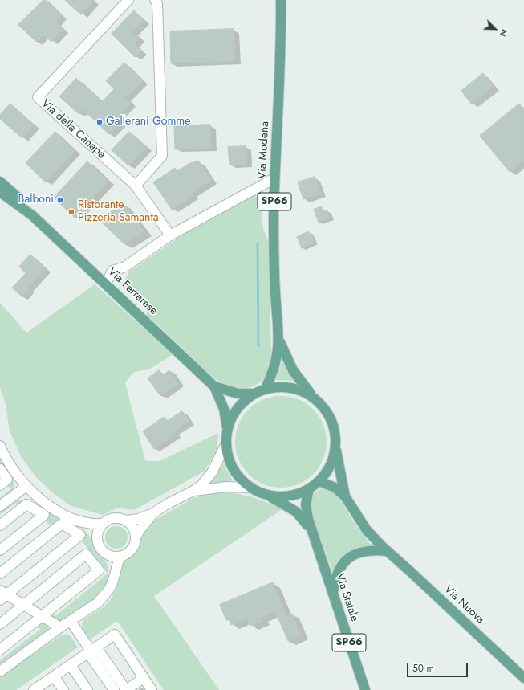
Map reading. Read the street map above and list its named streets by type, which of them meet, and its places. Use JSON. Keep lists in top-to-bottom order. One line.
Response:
{"streets":{"main road":["Via Modena","SP66","Via Ferrarese","Via Statale","Via Nuova"],"street":["Via della Canapa"]},"crossings":[["Via Modena","Via Ferrarese"],["Via Modena","Via Statale"],["Via Modena","Via Nuova"],["Via Ferrarese","Via Statale"],["Via Ferrarese","Via Nuova"],["Via Statale","Via Nuova"]],"places":["Gallerani Gomme","Balboni","Ristorante Pizzeria Samanta"],"scale_bar":"50 m","north":"bottom right"}
